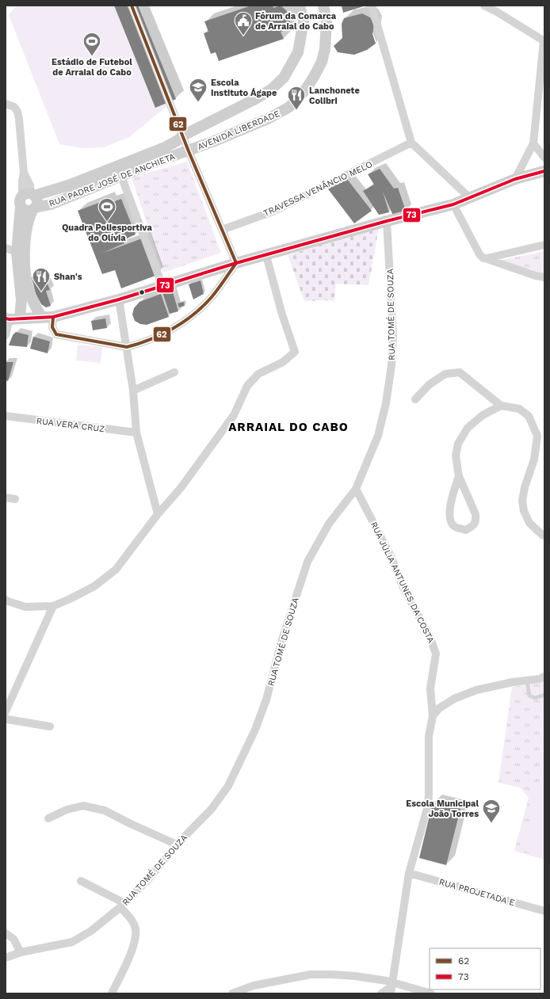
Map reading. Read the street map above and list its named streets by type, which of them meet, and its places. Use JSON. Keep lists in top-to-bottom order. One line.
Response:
{"streets":{"main road":["AVENIDA LIBERDADE","RUA PADRE JOSÉ DE ANCHIETA"],"street":["TRAVESSA VENÂNCIO MELO","RUA TOMÉ DE SOUZA","RUA VERA CRUZ","RUA JÚLIA ANTUNES DA COSTA","RUA PROJETADA E"]},"crossings":[["AVENIDA LIBERDADE","RUA PADRE JOSÉ DE ANCHIETA"],["RUA TOMÉ DE SOUZA","RUA JÚLIA ANTUNES DA COSTA"],["RUA JÚLIA ANTUNES DA COSTA","RUA PROJETADA E"]],"districts":["ARRAIAL DO CABO"],"places":{"public building":["Fórum da Comarca de Arraial do Cabo"],"sports":["Estádio de Futebol de Arraial do Cabo","Quadra Poliesportiva do Olívia"],"school or university":["Escola Instituto Ágape","Escola Municipal João Torres"],"restaurant":["Lanchonete Colibri","Shan's"]},"lines":["transit line 62","transit line 73"],"legend":["62","73"]}
